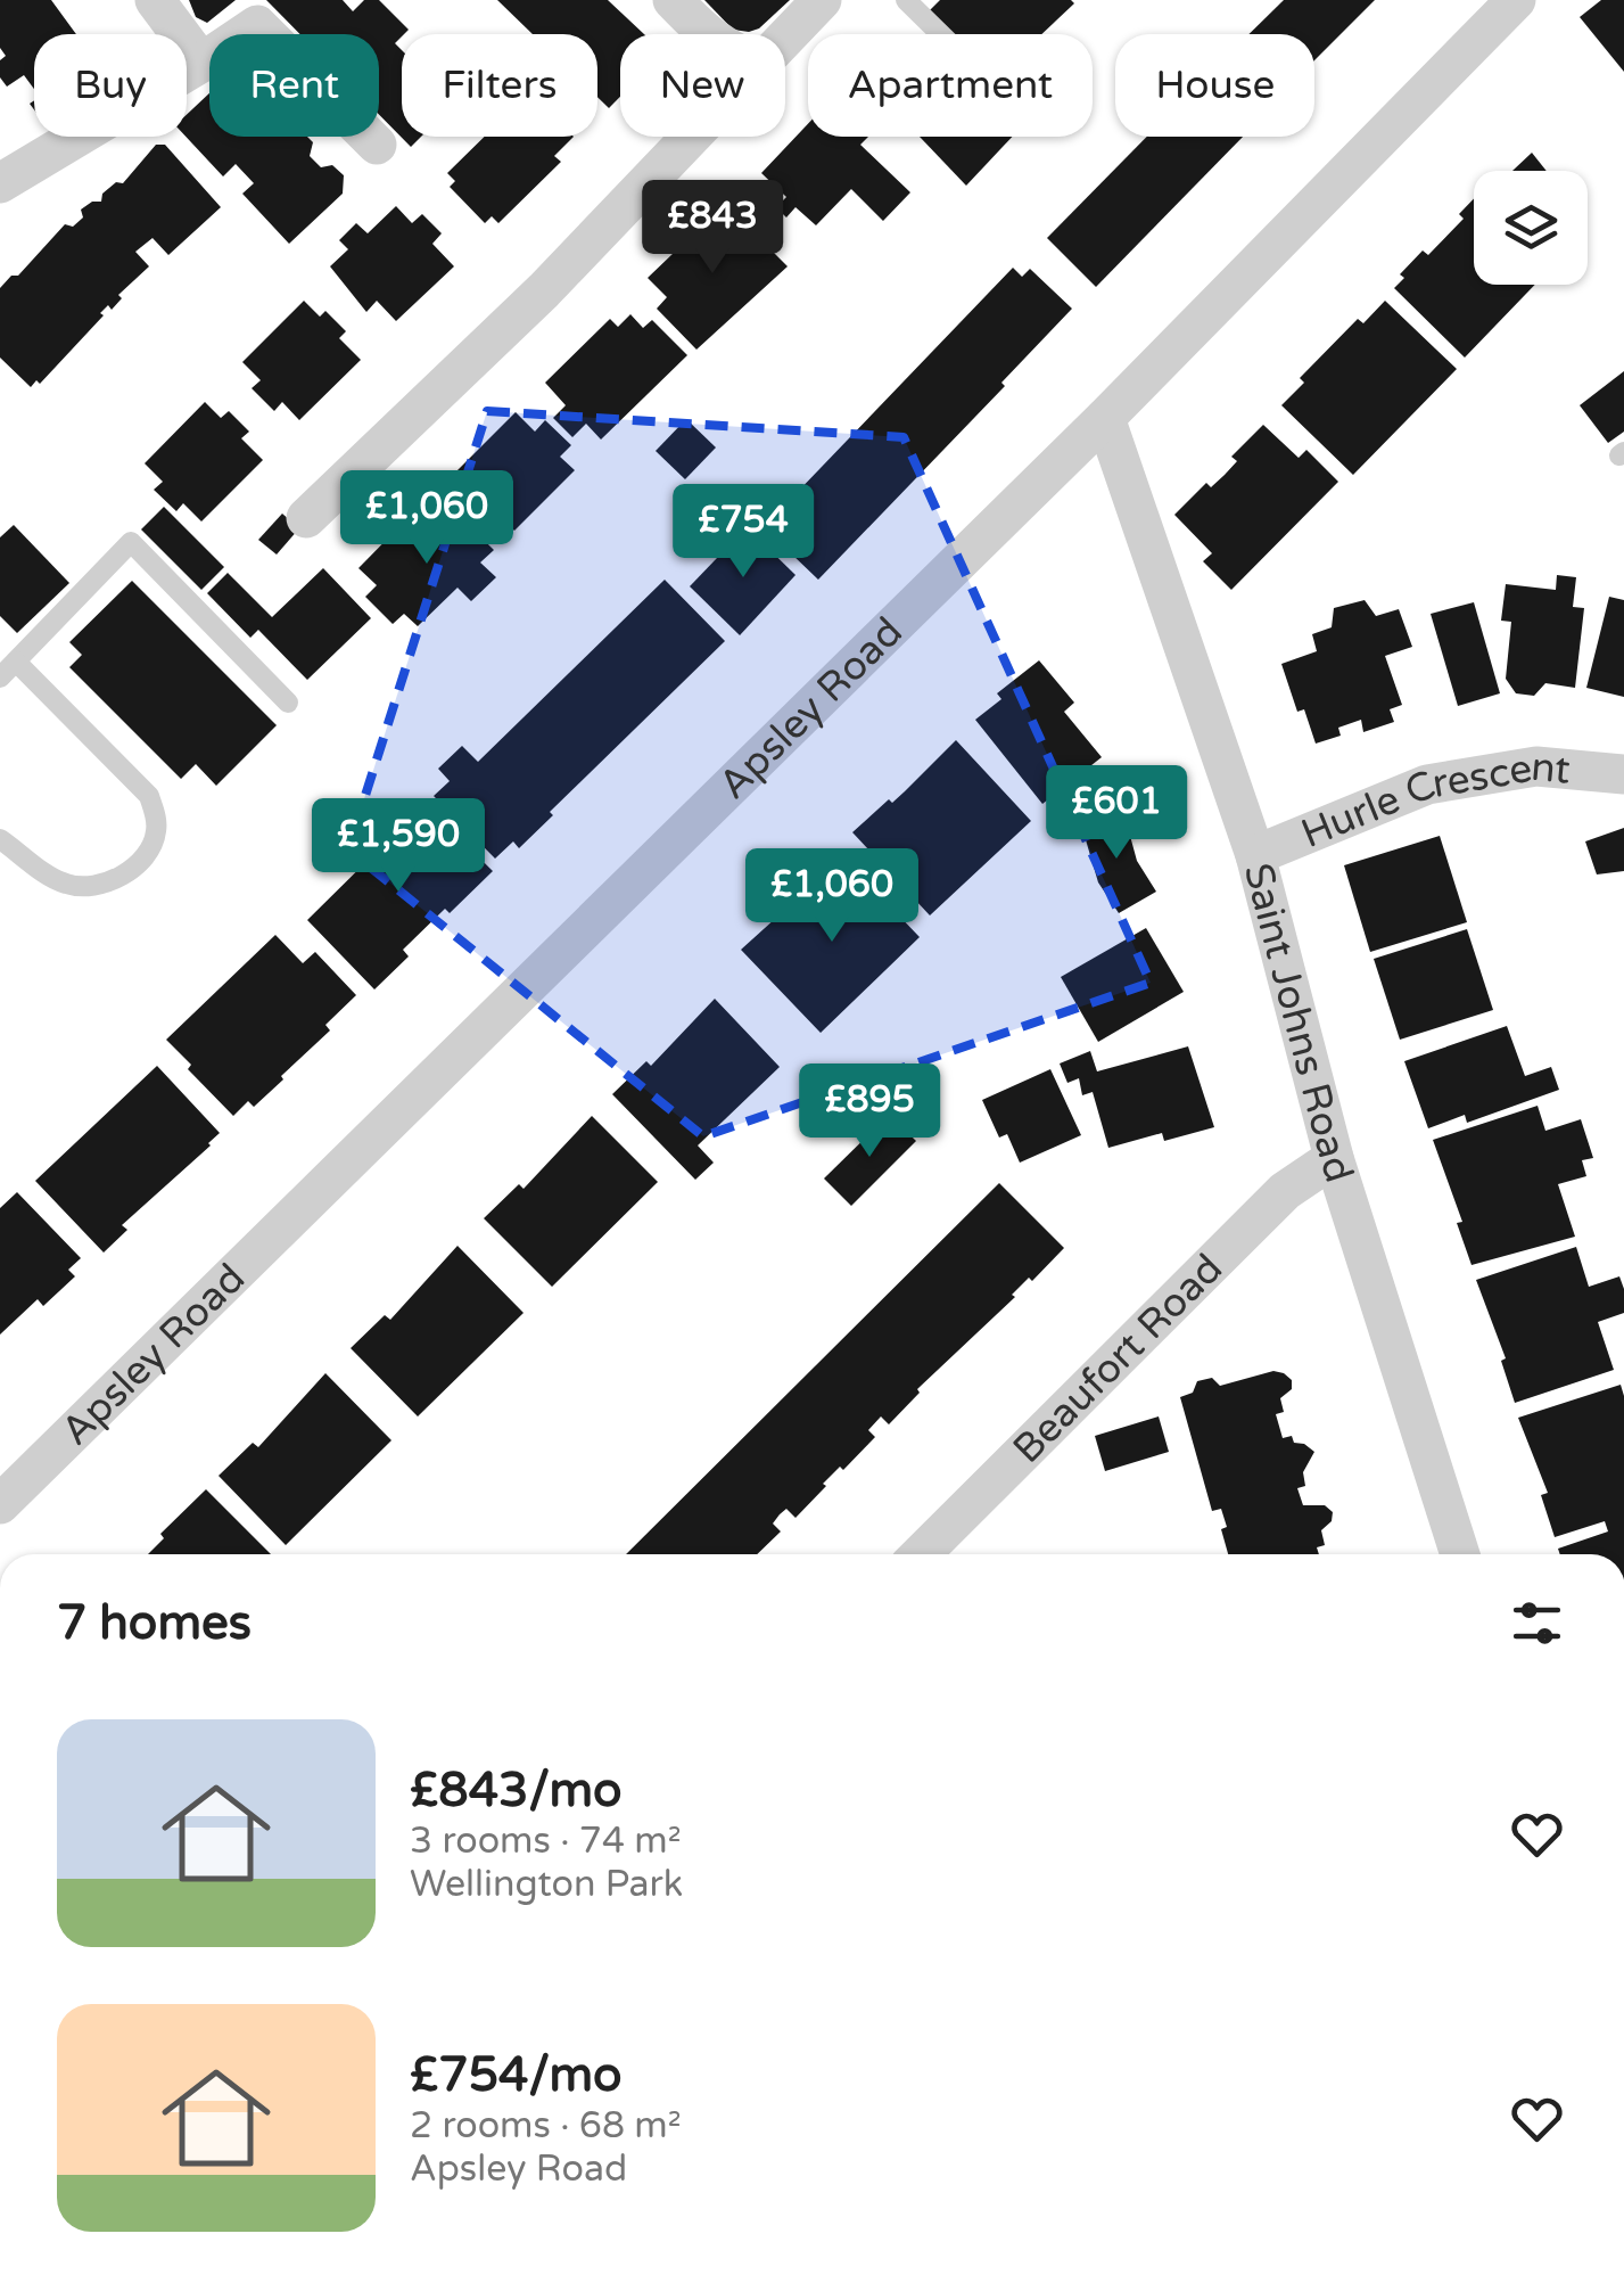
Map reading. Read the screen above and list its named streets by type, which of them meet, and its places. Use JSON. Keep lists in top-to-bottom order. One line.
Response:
{"streets":{"street":["Apsley Road","Hurle Crescent","Saint Johns Road","Beaufort Road"]},"crossings":[["Apsley Road","Saint Johns Road"],["Hurle Crescent","Saint Johns Road"],["Saint Johns Road","Beaufort Road"]],"page":{"chip":["Buy","Rent","Filters","New","Apartment","House"],"price":["£843","£1,060","£754","£601","£1,590","£1,060","£895"],"heading":"7 homes","list":[{"name":"£843/mo","note":"3 rooms · 74 m² · Wellington Park"},{"name":"£754/mo","note":"2 rooms · 68 m² · Apsley Road"}]}}
